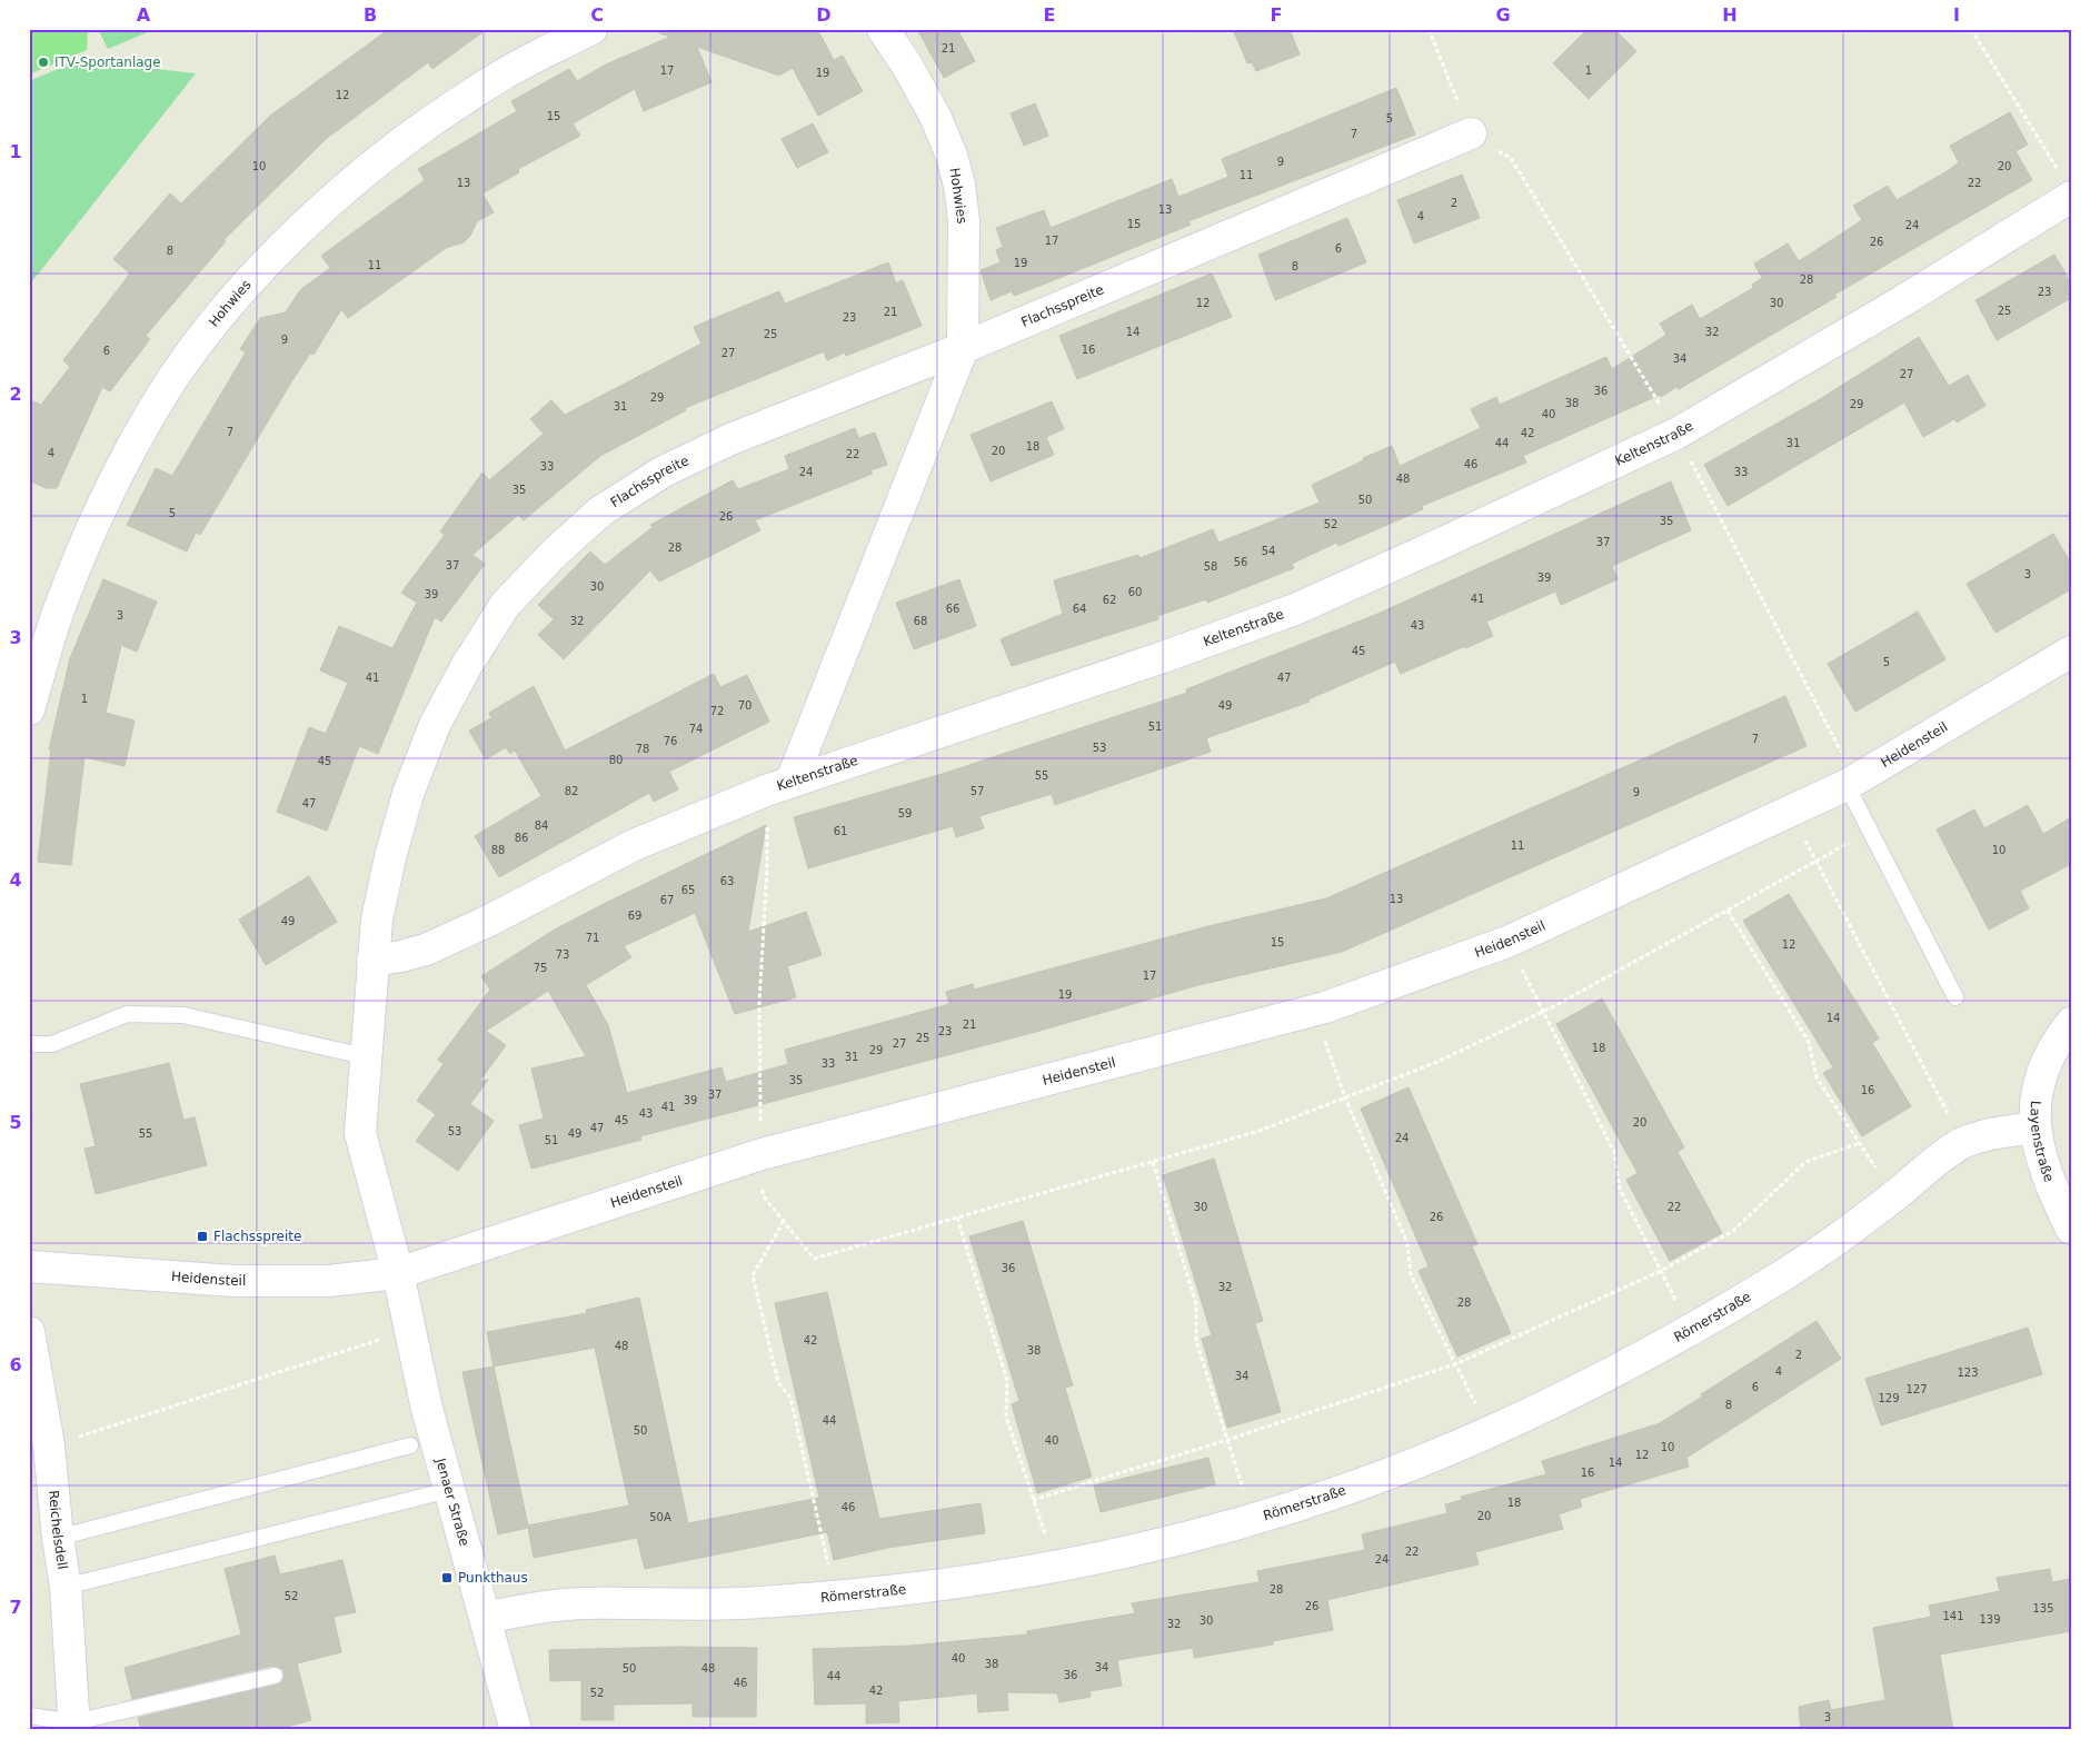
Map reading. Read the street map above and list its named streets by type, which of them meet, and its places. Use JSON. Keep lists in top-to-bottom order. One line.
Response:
{"streets":{"street":["Hohwies","Flachsspreite","Keltenstraße","Heidensteil","Layenstraße","Römerstraße","Jenaer Straße","Reichelsdell"]},"crossings":[["Hohwies","Flachsspreite"],["Flachsspreite","Keltenstraße"],["Flachsspreite","Heidensteil"],["Flachsspreite","Jenaer Straße"],["Heidensteil","Jenaer Straße"],["Layenstraße","Römerstraße"],["Römerstraße","Jenaer Straße"]],"places":{"other":["ITV-Sportanlage"],"transit":["Flachsspreite","Punkthaus"]},"house_numbers":["21","17","1","19","12","15","5","7","9","10","20","11","13","22","2","13","4","15","24","17","26","6","8","19","11","8","28","23","12","30","25","21","23","14","32","25","9","16","6","27","34","27","36","29","38","29","31","40","7","42","44","31","18","20","4","22","46","33","24","33","48","35","50","5","26","35","52","37","28","54","56","37","58","3","39","30","60","39","41","62","66","64","3","32","68","43","45","5","41","47","1","70","49","72","51","74","7","76","53","78","80","45","55","82","57","9","47","59","84","61","86","11","88","10","63","65","13","67","69","49","71","15","12","73","75","17","19","14","21","23","25","27","18","29","31","33","35","16","37","39","41","43","45","20","47","53","55","49","24","51","30","22","26","36","32","28","42","48","38","2","4","123","34","6","127","129","8","44","50","40","10","12","14","16","18","46","20","50A","22","24","28","52","26","135","141","139","30","32","40","38","34","50","48","36","44","46","42","52","3"],"grid":{"columns":["A","B","C","D","E","F","G","H","I"],"rows":["1","2","3","4","5","6","7"]}}
